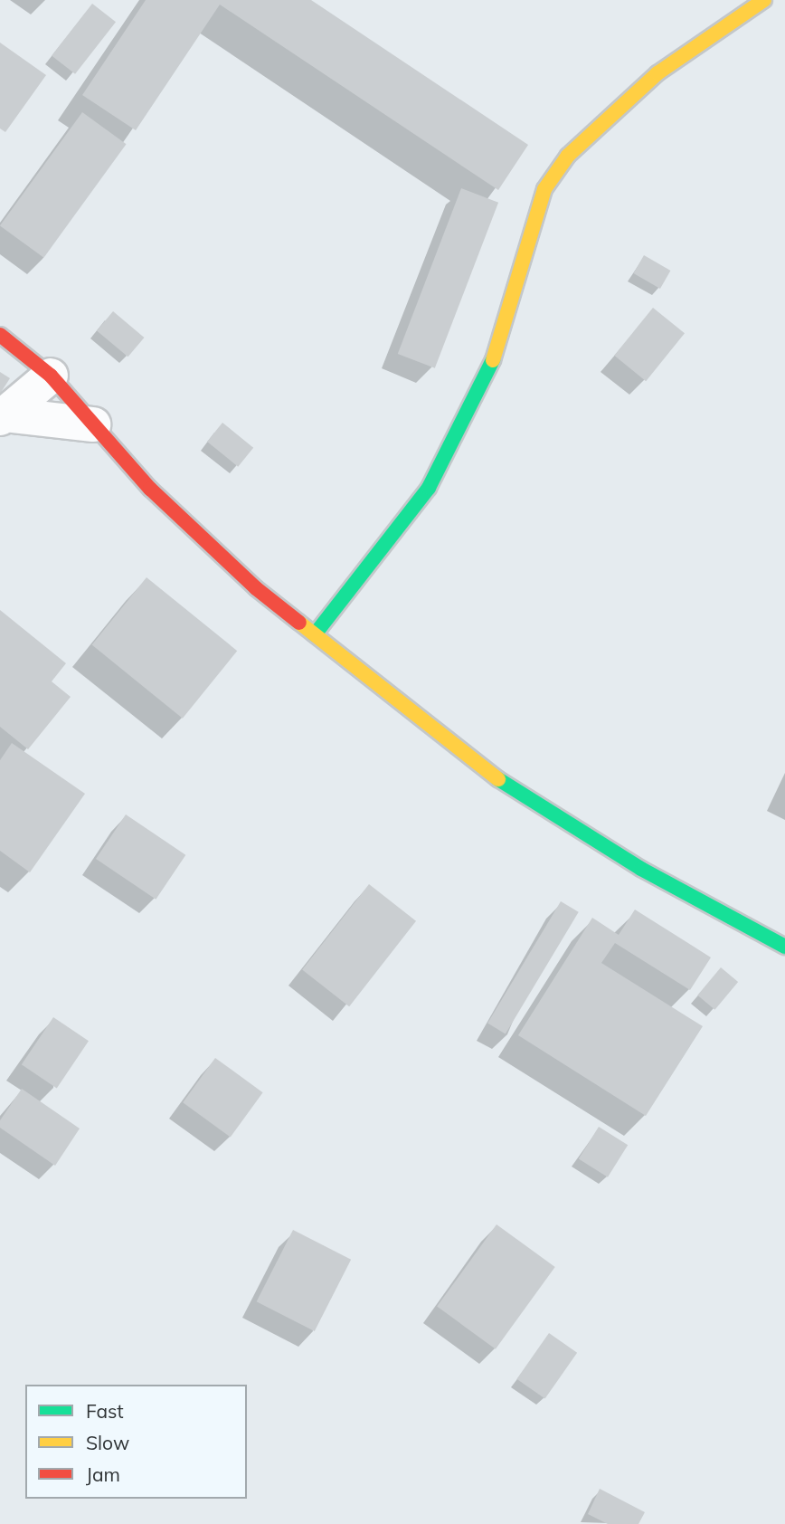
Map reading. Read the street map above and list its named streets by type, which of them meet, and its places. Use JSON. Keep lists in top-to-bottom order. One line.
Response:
{"legend":["Fast","Slow","Jam"]}
